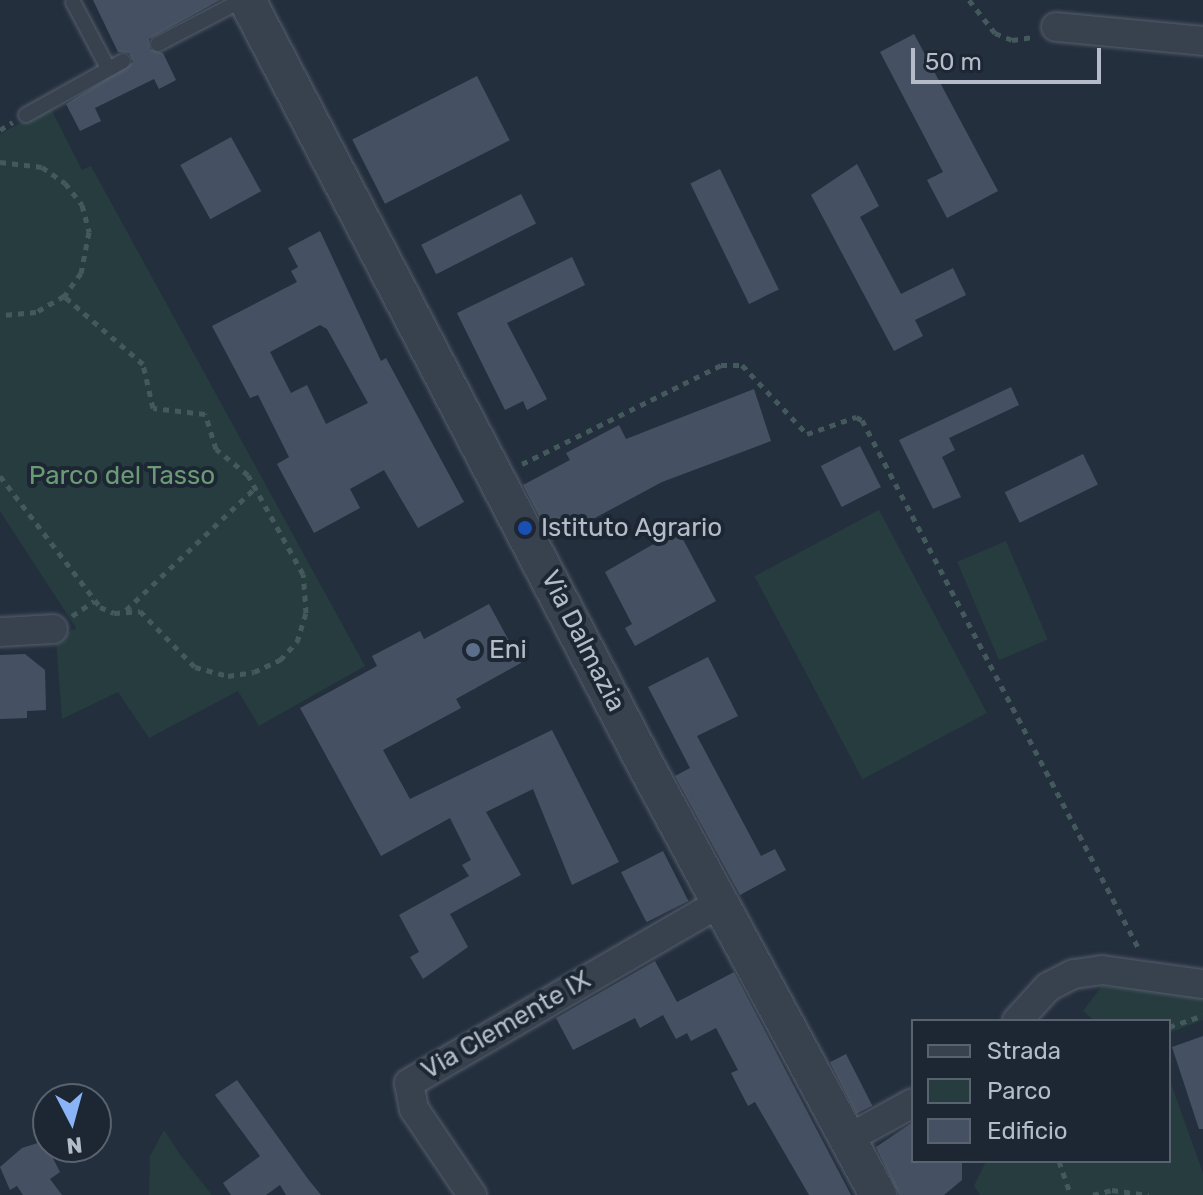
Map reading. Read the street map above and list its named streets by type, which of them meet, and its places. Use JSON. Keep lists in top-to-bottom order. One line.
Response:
{"streets":{"street":["Via Dalmazia","Via Clemente IX"]},"crossings":[["Via Dalmazia","Via Clemente IX"]],"parks":["Parco del Tasso"],"places":["Istituto Agrario","Eni"],"legend":["Strada","Parco","Edificio"],"scale_bar":"50 m","north":"bottom"}
